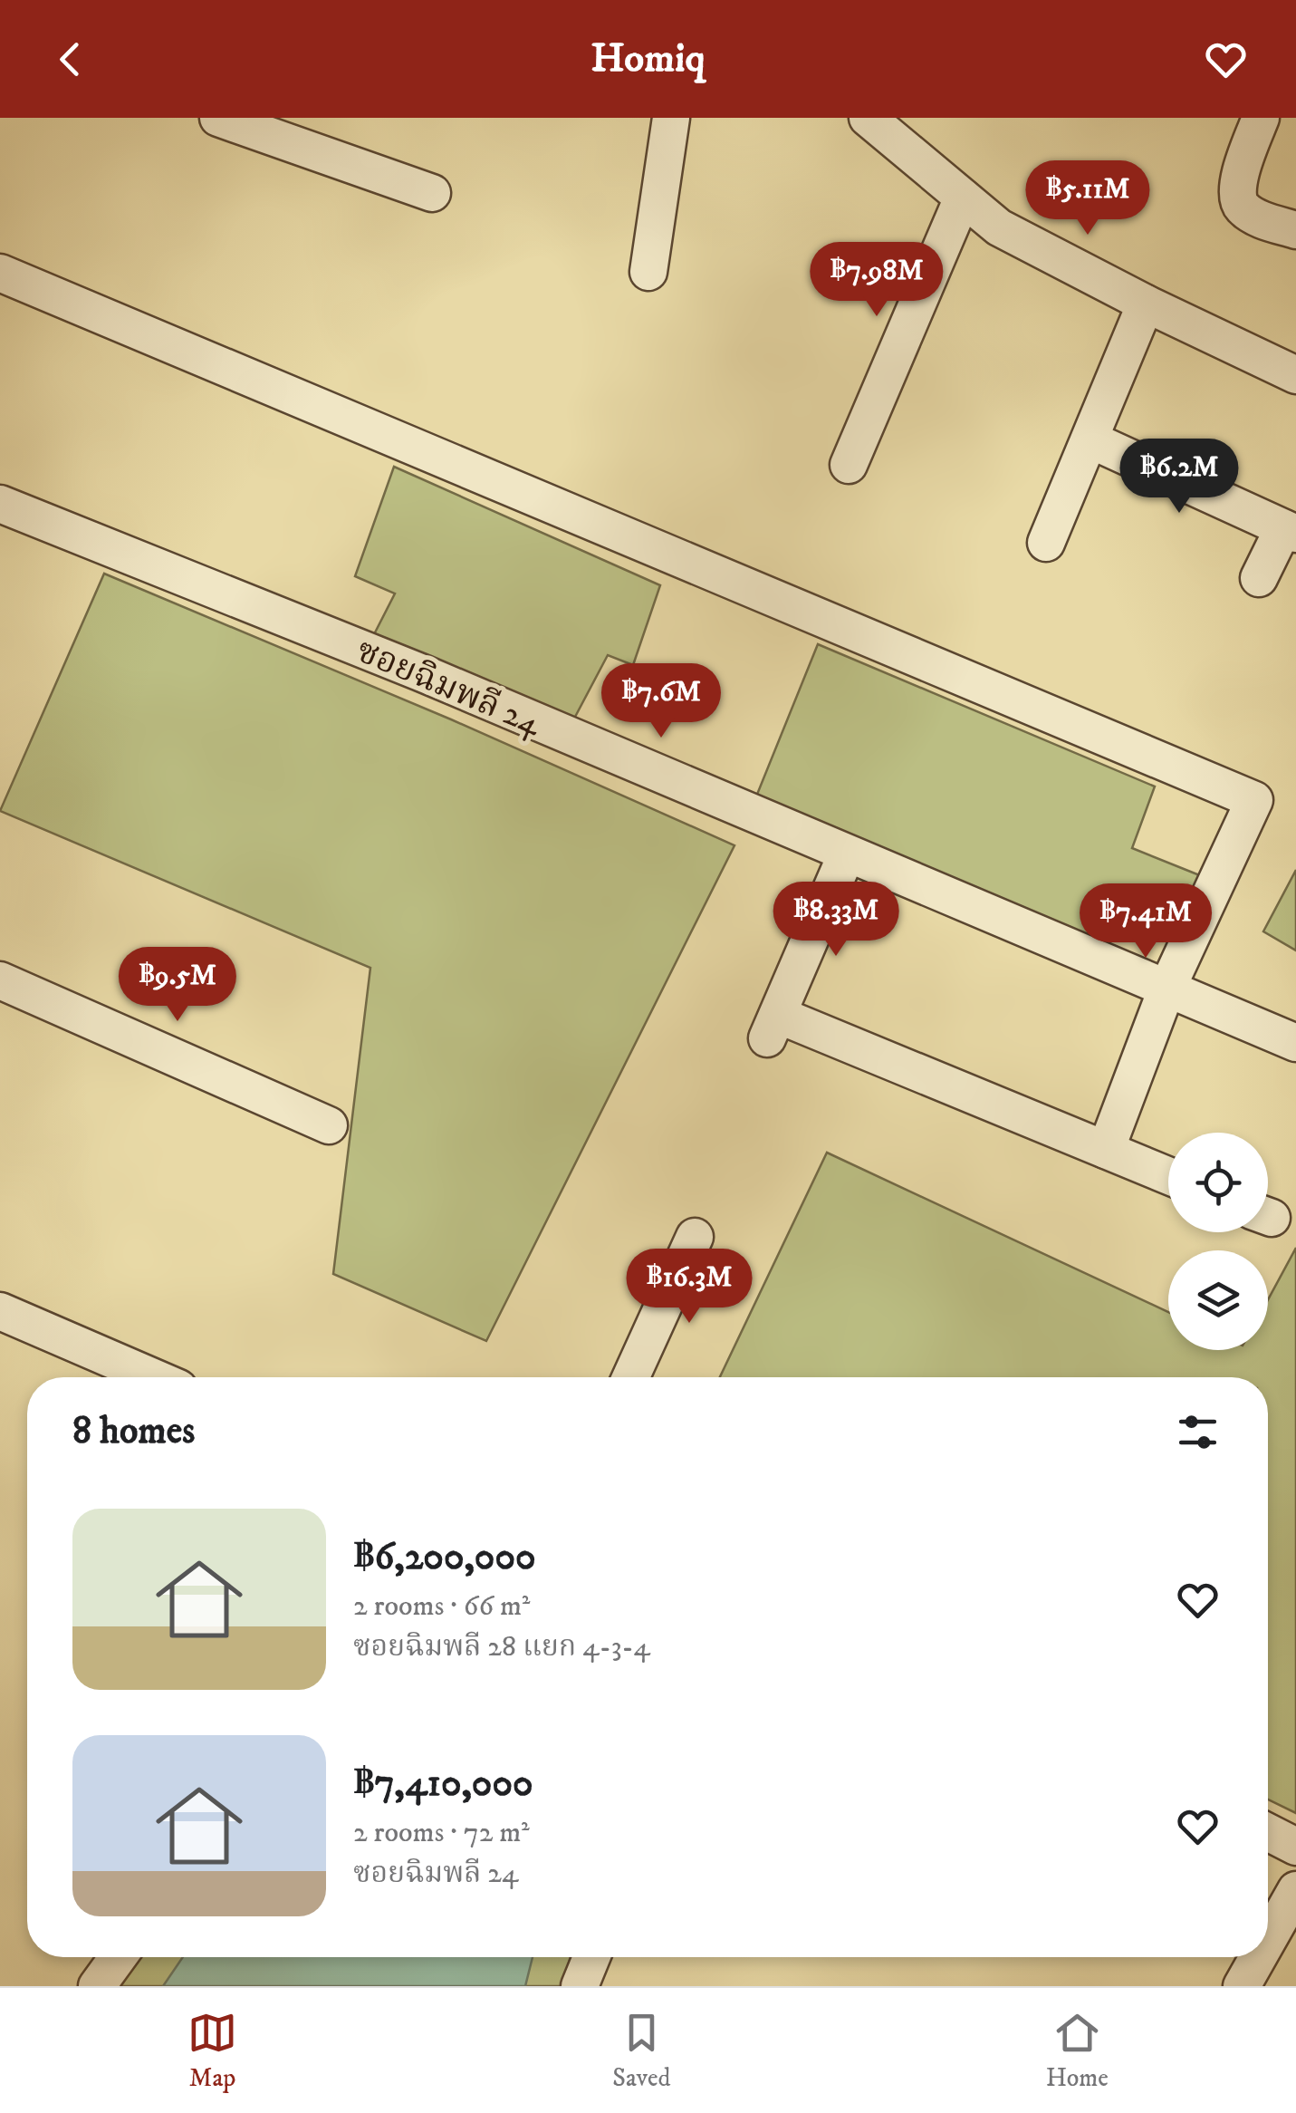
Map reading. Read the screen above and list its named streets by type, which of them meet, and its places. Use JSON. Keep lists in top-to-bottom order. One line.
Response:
{"streets":{"street":["ซอยฉิมพลี 24"]},"page":{"header":"Homiq","price":["฿5.11M","฿7.98M","฿6.2M","฿7.6M","฿8.33M","฿7.41M","฿9.5M","฿16.3M"],"heading":"8 homes","list":[{"name":"฿6,200,000","note":"2 rooms · 66 m² · ซอยฉิมพลี 28 แยก 4-3-4"},{"name":"฿7,410,000","note":"2 rooms · 72 m² · ซอยฉิมพลี 24"}],"tabs":["Map","Saved","Home"]}}
